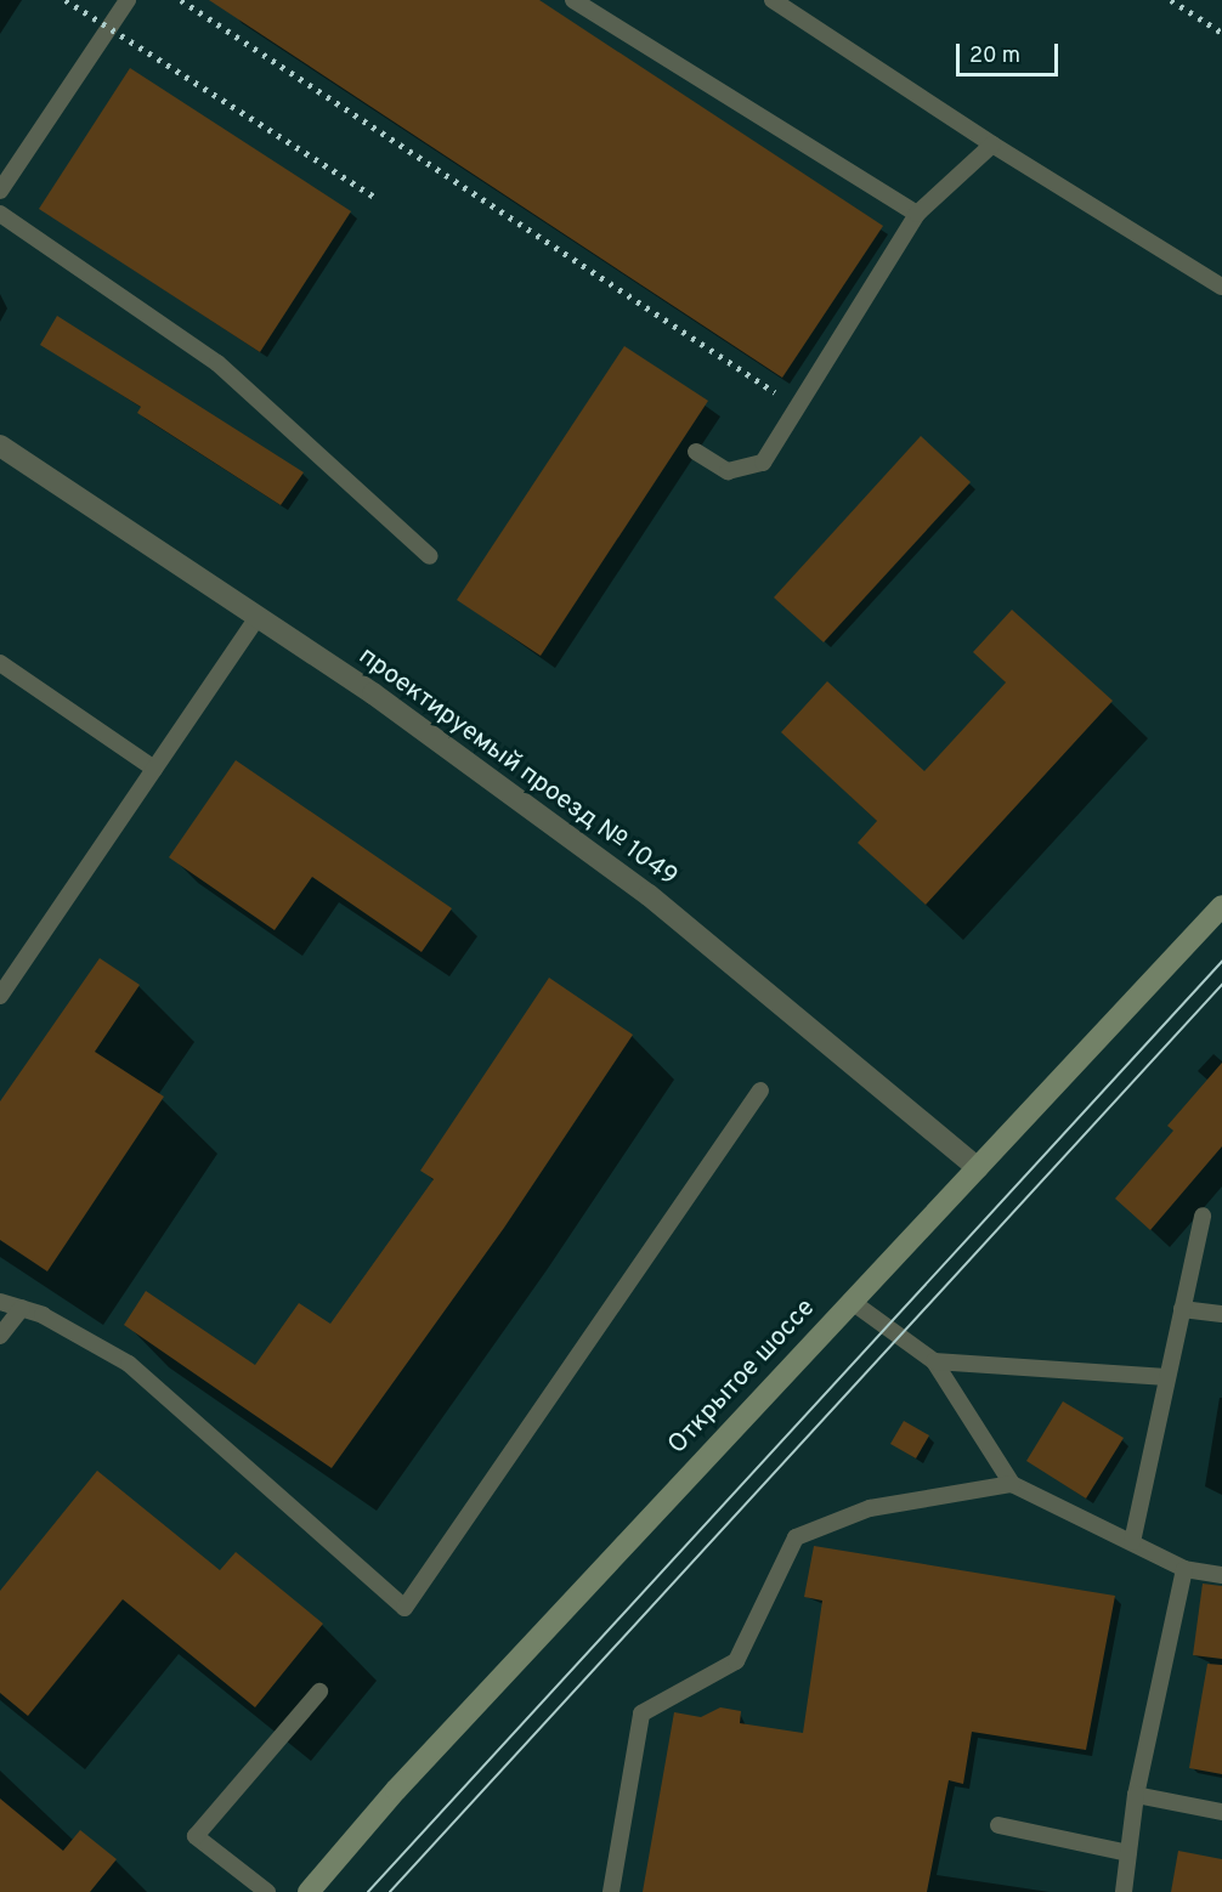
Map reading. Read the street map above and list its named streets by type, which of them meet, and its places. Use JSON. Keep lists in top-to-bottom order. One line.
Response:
{"streets":{"main road":["Открытое шоссе"],"street":["проектируемый проезд № 1049"]},"crossings":[["проектируемый проезд № 1049","Открытое шоссе"]],"scale_bar":"20 m"}
